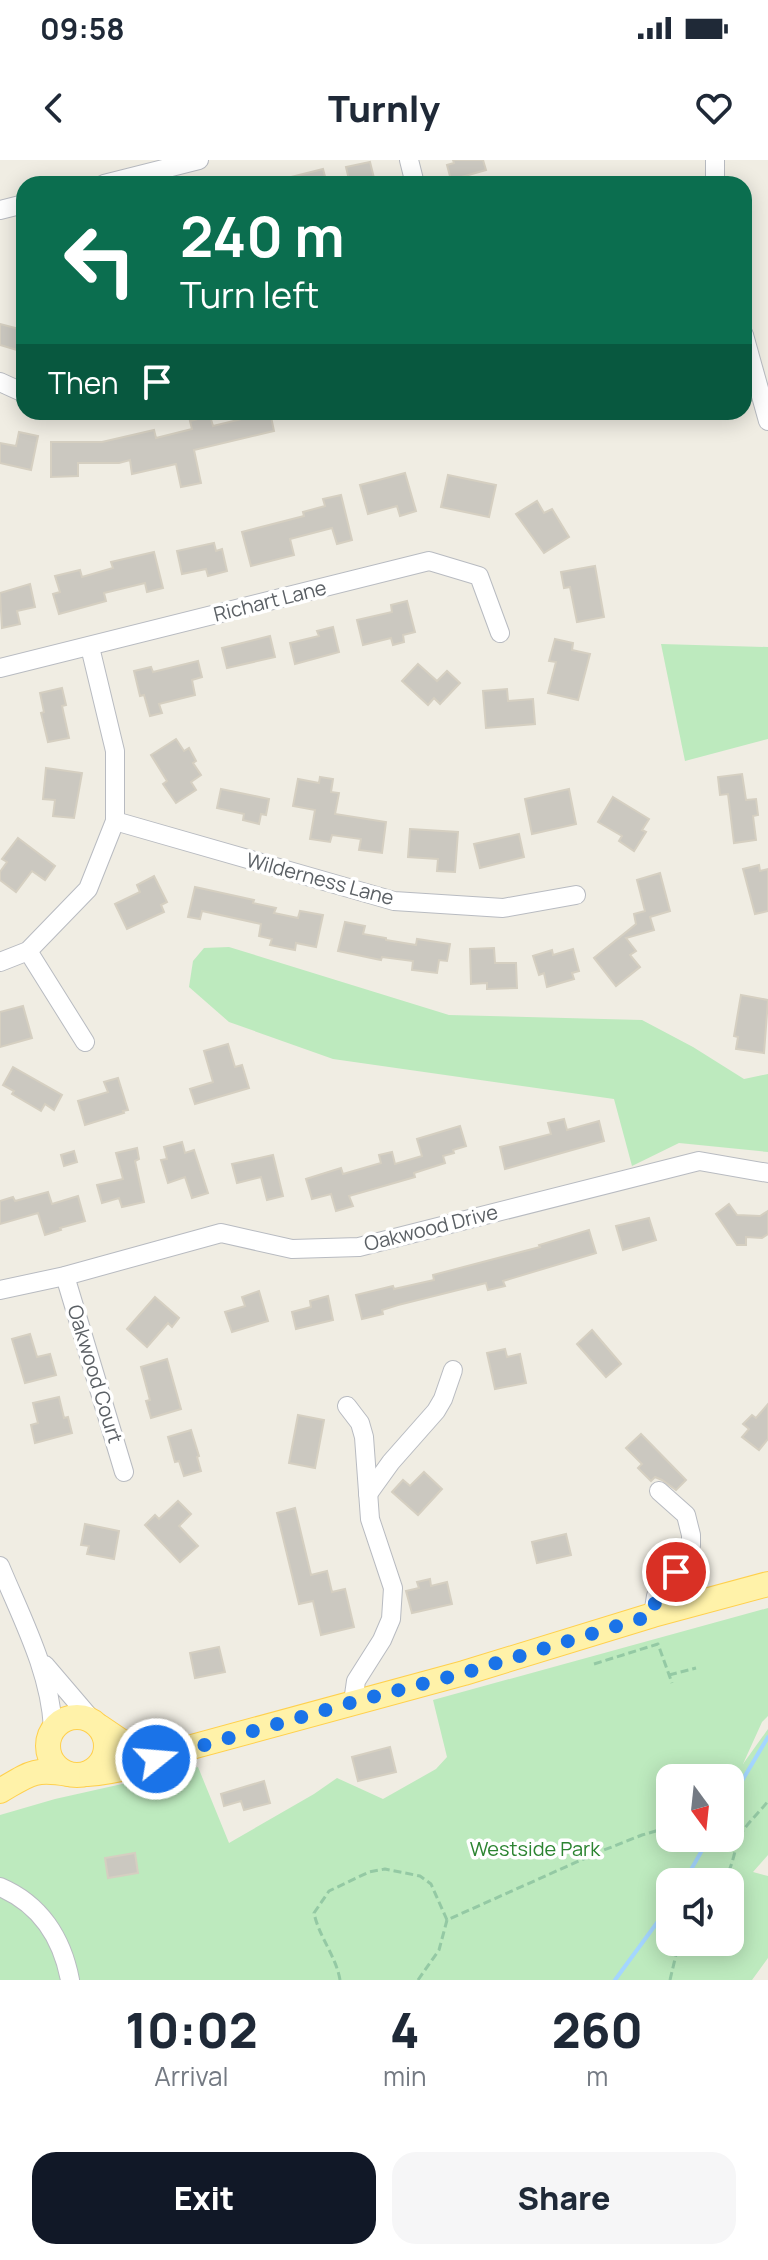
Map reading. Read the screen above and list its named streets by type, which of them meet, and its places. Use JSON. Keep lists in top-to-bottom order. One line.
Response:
{"streets":{"street":["Richart Lane","Wilderness Lane","Oakwood Drive","Oakwood Court"]},"crossings":[["Oakwood Drive","Oakwood Court"]],"parks":["Westside Park"],"north":"bottom","page":{"status":"09:58","header":"Turnly","turn":["240 m","Turn left"],"then":"Then","eta":["10:02","Arrival","4","min","260","m"],"buttons":["Exit","Share"]}}
